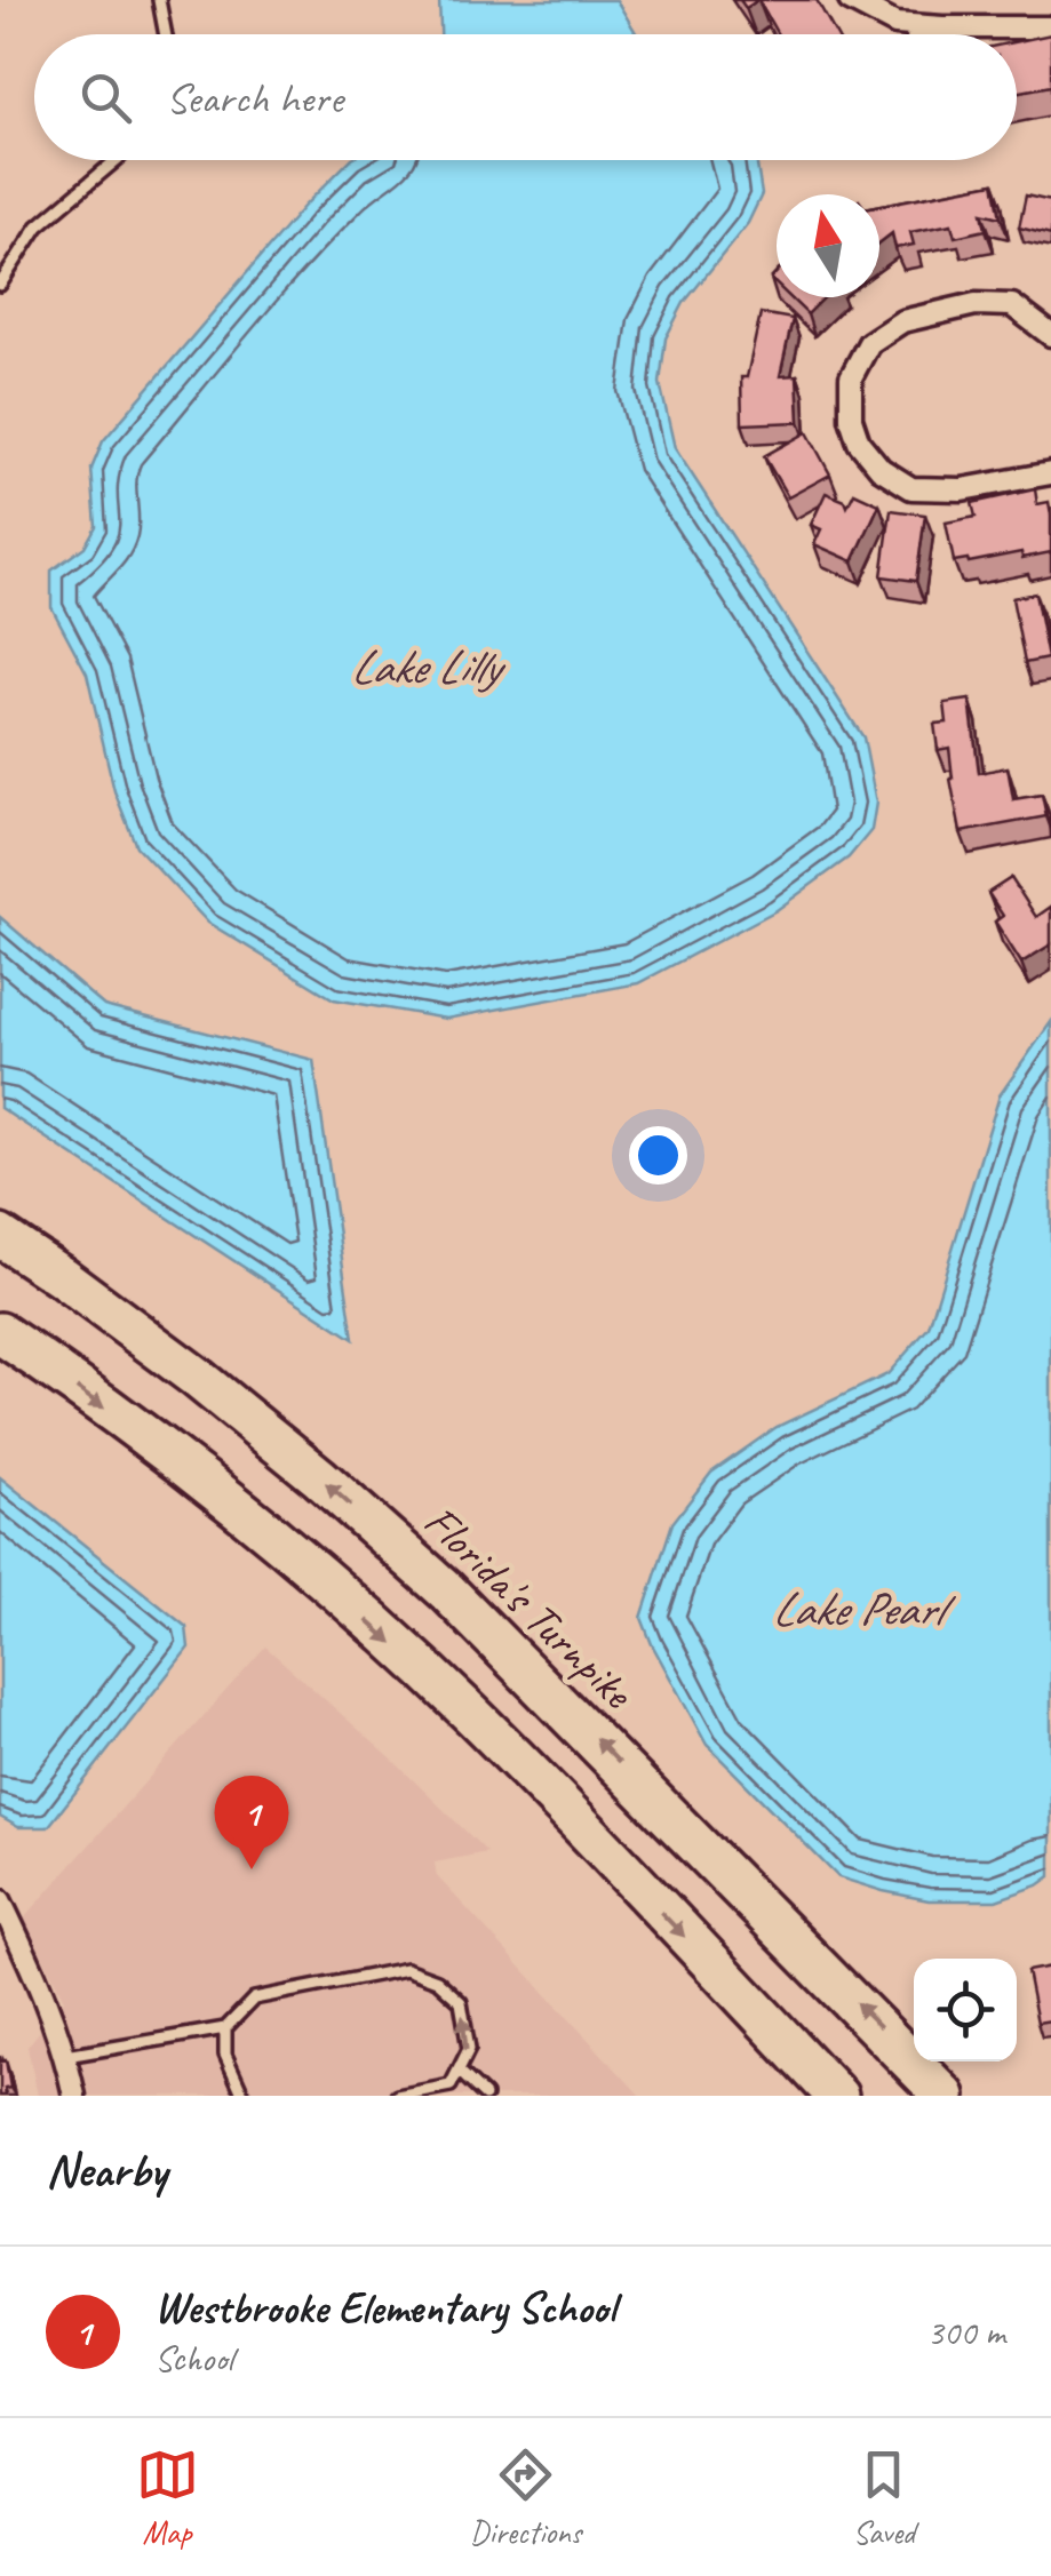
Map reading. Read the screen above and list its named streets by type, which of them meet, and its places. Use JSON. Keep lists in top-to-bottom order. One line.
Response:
{"streets":{"highway":["Florida's Turnpike"]},"water":["Lake Lilly","Lake Pearl"],"north":"top","page":{"search":"Search here","pins":"1","heading":"Nearby","list":[{"mark":"1","name":"Westbrooke Elementary School","note":"School","value":"300 m"}],"nav":["Map","Directions","Saved"]}}
